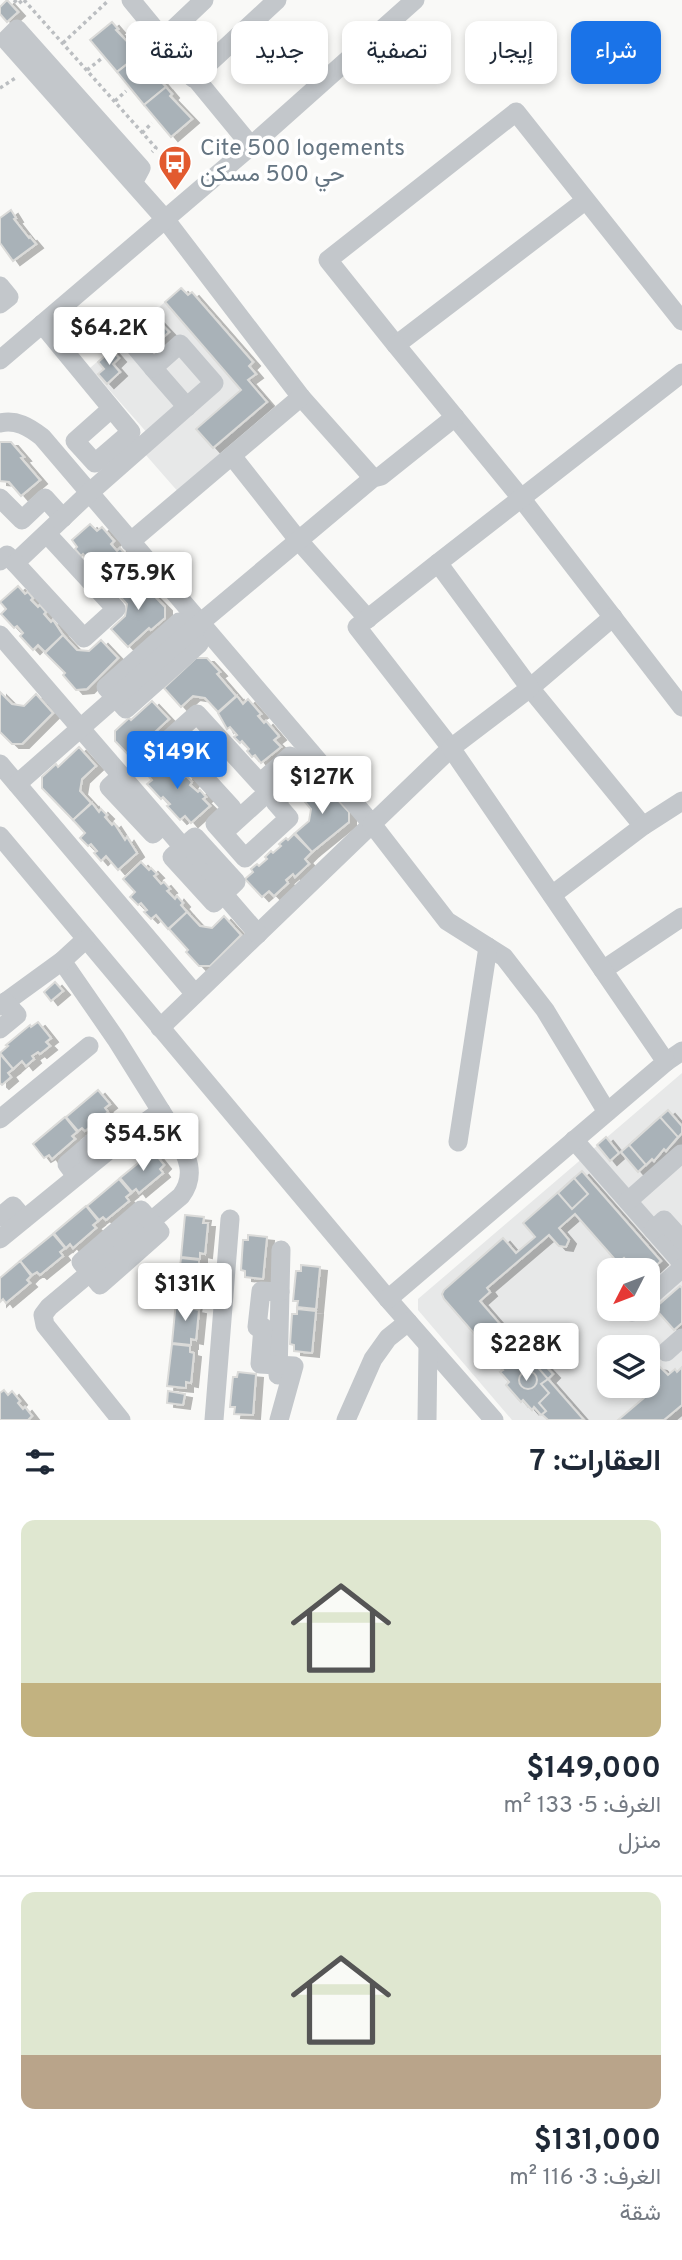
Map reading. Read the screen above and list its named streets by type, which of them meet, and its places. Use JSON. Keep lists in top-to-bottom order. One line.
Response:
{"places":{"bus stop":["Cite 500 logements حي 500 مسكن"]},"north":"bottom left","page":{"chip":["شراء","إيجار","تصفية","جديد","شقة"],"price":["$64.2K","$75.9K","$149K","$127K","$54.5K","$131K","$228K"],"heading":"العقارات: 7","list":[{"name":"$149,000","note":"الغرف: 5 · 133 m² · منزل"},{"name":"$131,000","note":"الغرف: 3 · 116 m² · شقة"}]}}
